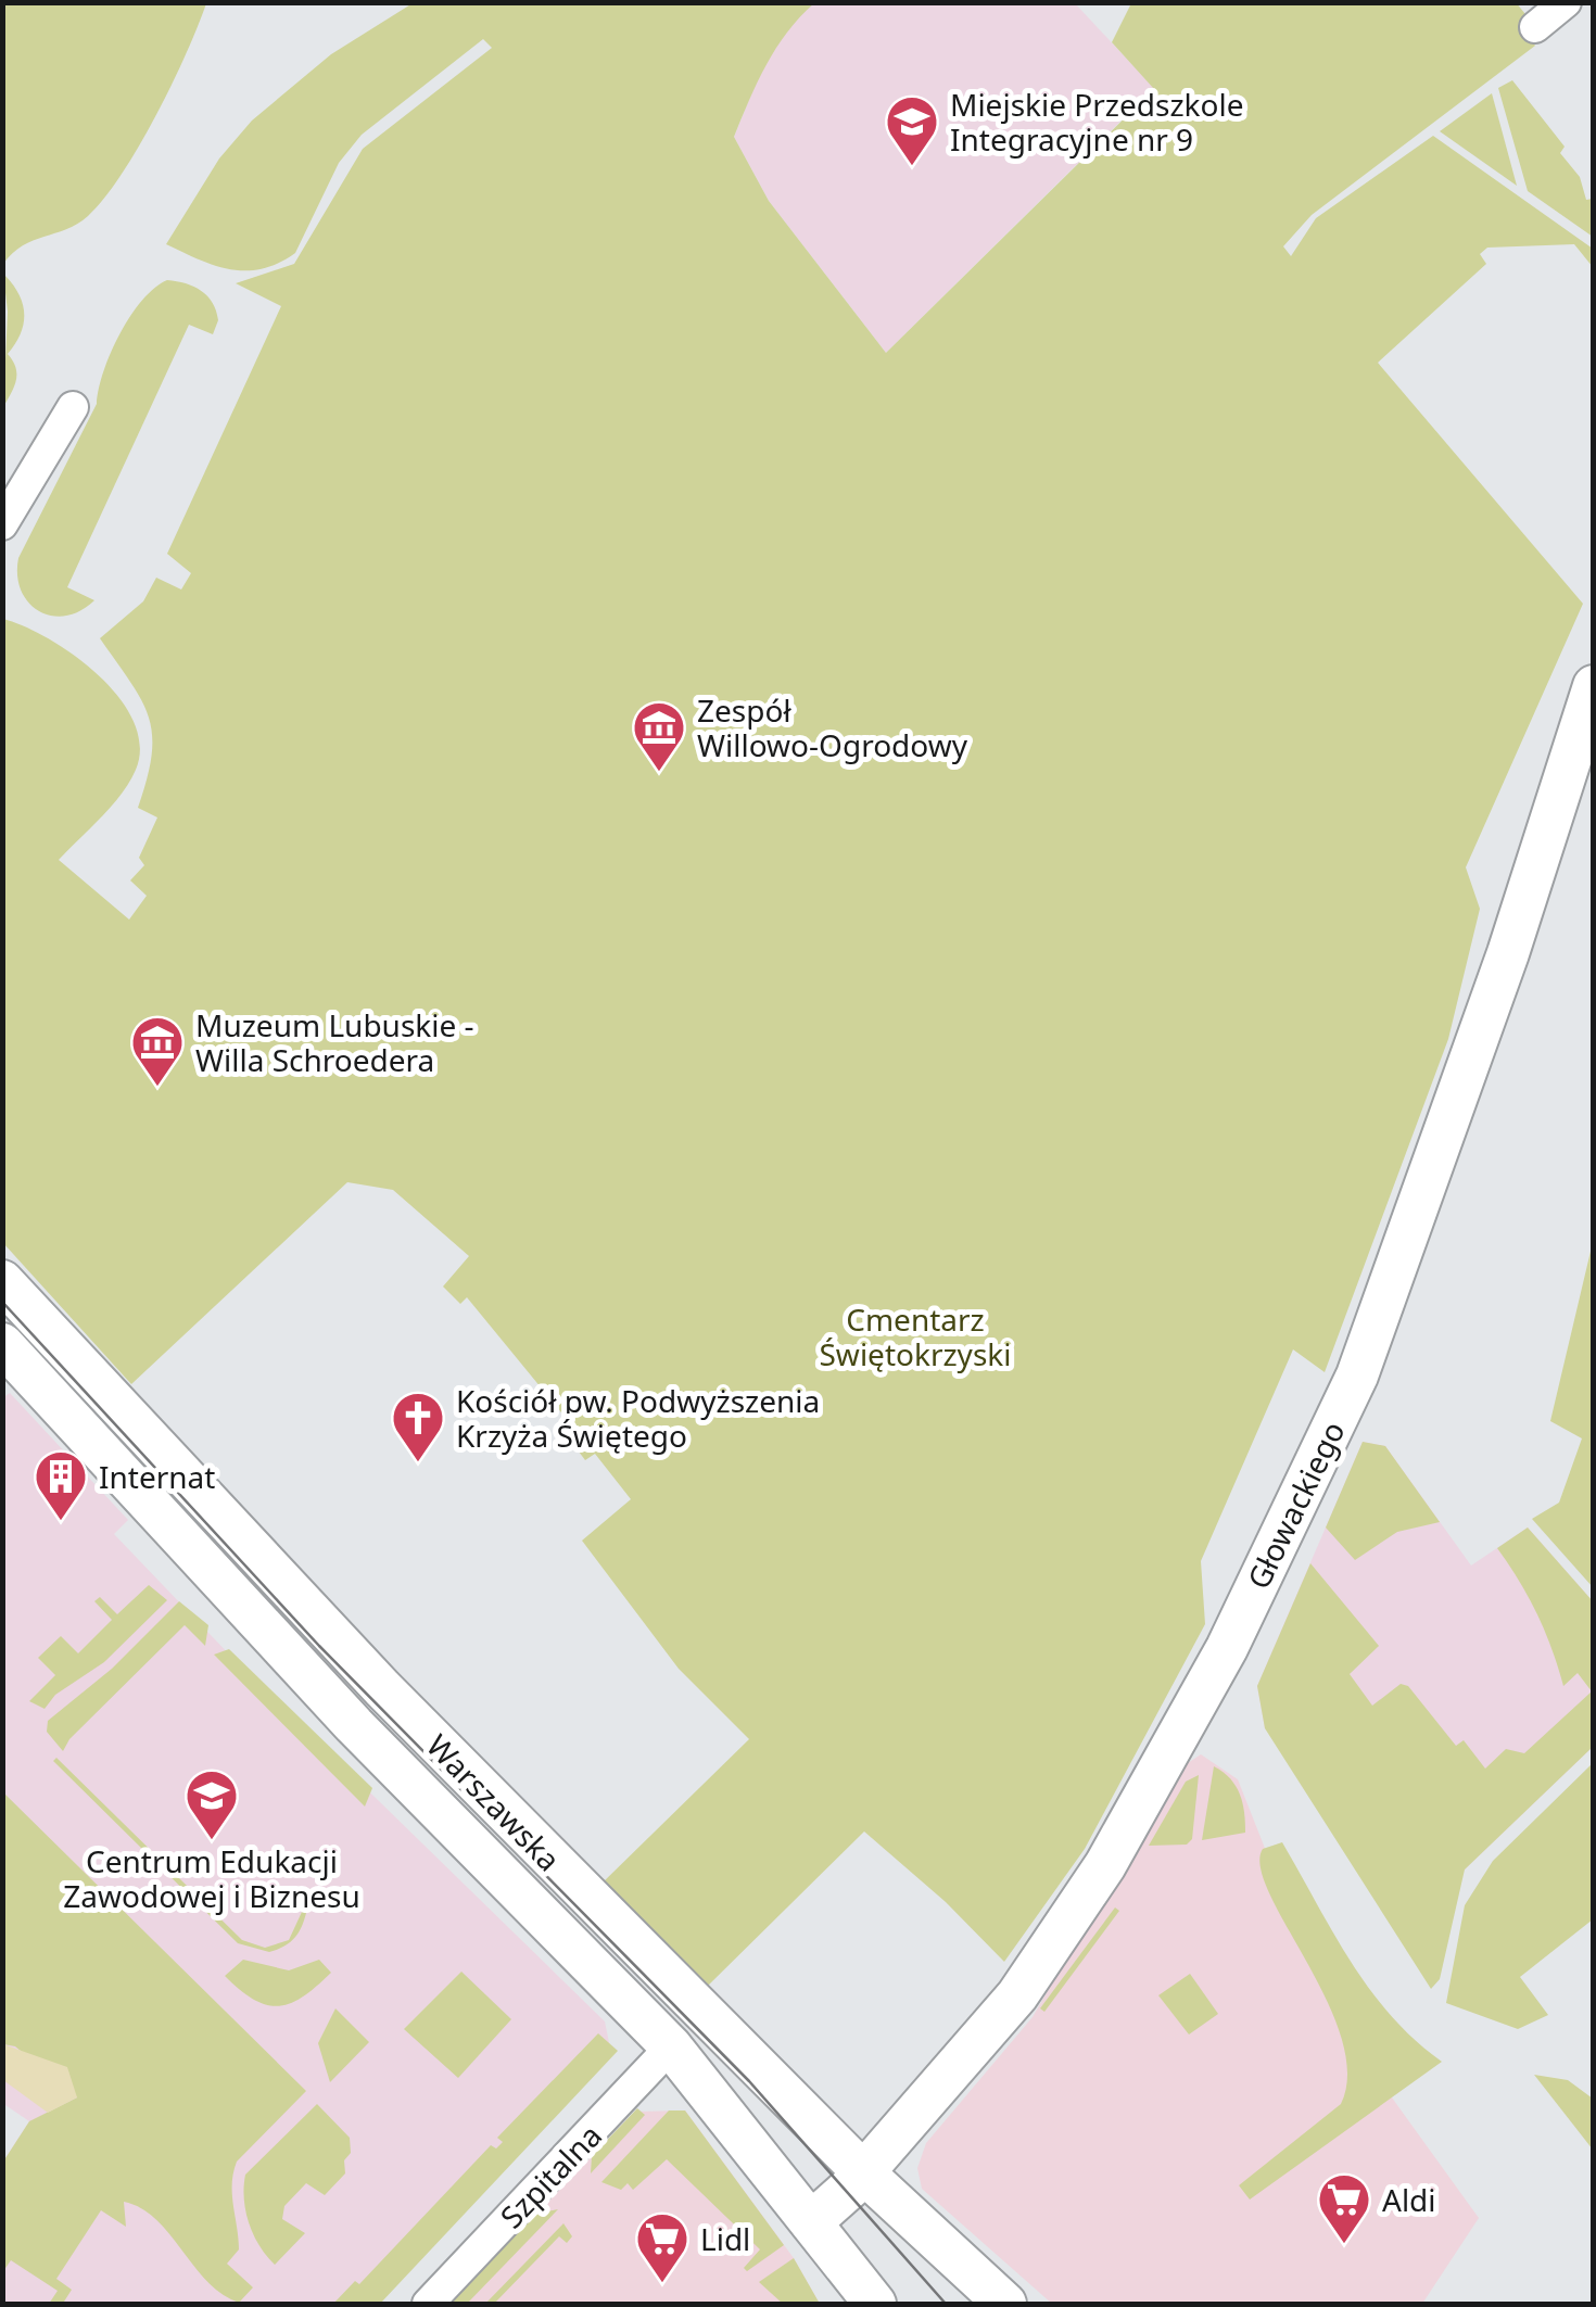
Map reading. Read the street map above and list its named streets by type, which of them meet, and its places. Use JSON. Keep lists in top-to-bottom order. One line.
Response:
{"streets":{"main road":["Głowackiego","Warszawska"],"street":["Szpitalna"]},"crossings":[["Głowackiego","Warszawska"],["Warszawska","Szpitalna"]],"parks":["Cmentarz Świętokrzyski"],"places":{"school or university":["Miejskie Przedszkole Integracyjne nr 9","Centrum Edukacji Zawodowej i Biznesu"],"museum":["Zespół Willowo-Ogrodowy","Muzeum Lubuskie - Willa Schroedera"],"church":["Kościół pw. Podwyższenia Krzyża Świętego"],"building":["Internat"],"supermarket":["Aldi","Lidl"]}}
